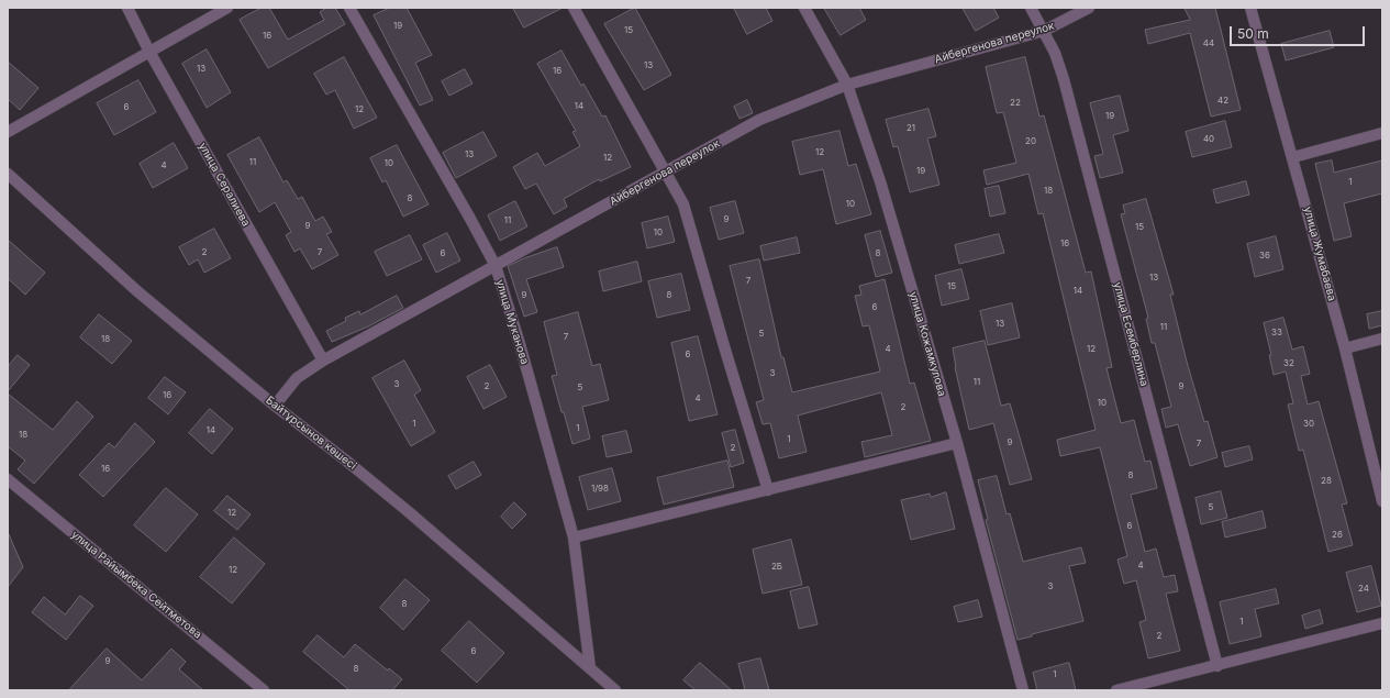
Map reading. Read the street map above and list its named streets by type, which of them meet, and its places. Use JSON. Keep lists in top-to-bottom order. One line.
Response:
{"streets":{"street":["Айбергенова переулок","улица Сералиева","улица Жумабаева","улица Муканова","улица Есемберлина","улица Кожамкулова","Байтұрсынов көшесі","улица Райымбека Сейтметова"]},"crossings":[["Айбергенова переулок","улица Сералиева"],["Айбергенова переулок","улица Муканова"],["Айбергенова переулок","улица Есемберлина"],["Айбергенова переулок","улица Кожамкулова"],["Айбергенова переулок","Байтұрсынов көшесі"],["улица Муканова","Байтұрсынов көшесі"]],"house_numbers":["19","15","16","44","13","13","16","42","22","14","6","12","19","21","40","20","12","13","12","11","10","4","19","1","18","8","10","9","11","9","15","10","16","2","7","6","8","36","13","7","15","14","9","8","6","13","11","33","5","7","18","4","12","6","32","3","11","3","2","9","5","16","4","10","2","1","30","1","14","18","1","9","7","2","16","8","28","1/98","5","12","6","26","4","2Б","12","3","24","8","1","2","6","9","8","1"],"scale_bar":"50 m"}
